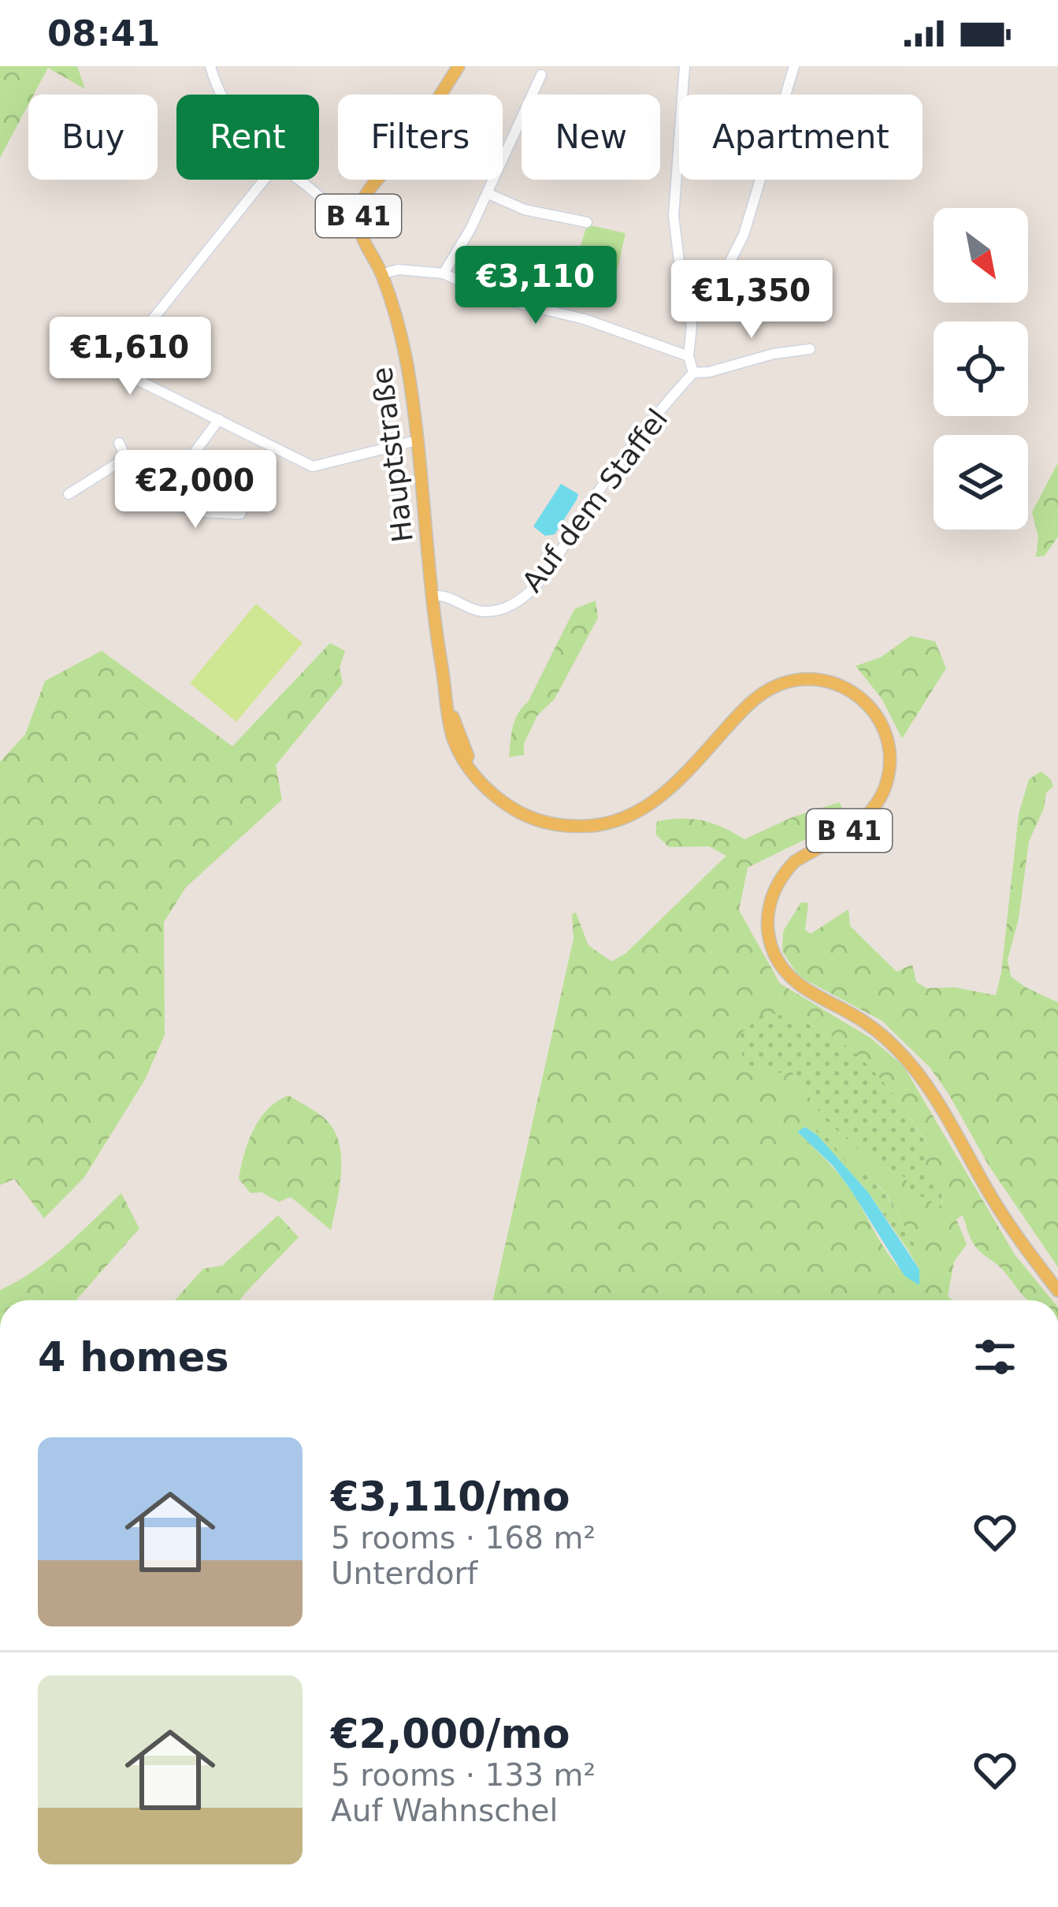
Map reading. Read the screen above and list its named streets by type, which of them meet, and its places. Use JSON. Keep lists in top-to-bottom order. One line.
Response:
{"streets":{"main road":["B 41","Hauptstraße"],"street":["Auf dem Staffel"]},"crossings":[["B 41","Hauptstraße"],["Hauptstraße","Auf dem Staffel"]],"north":"bottom right","page":{"status":"08:41","chip":["Buy","Rent","Filters","New","Apartment"],"price":["€3,110","€1,350","€1,610","€2,000"],"heading":"4 homes","list":[{"name":"€3,110/mo","note":"5 rooms · 168 m² · Unterdorf"},{"name":"€2,000/mo","note":"5 rooms · 133 m² · Auf Wahnschel"}]}}
